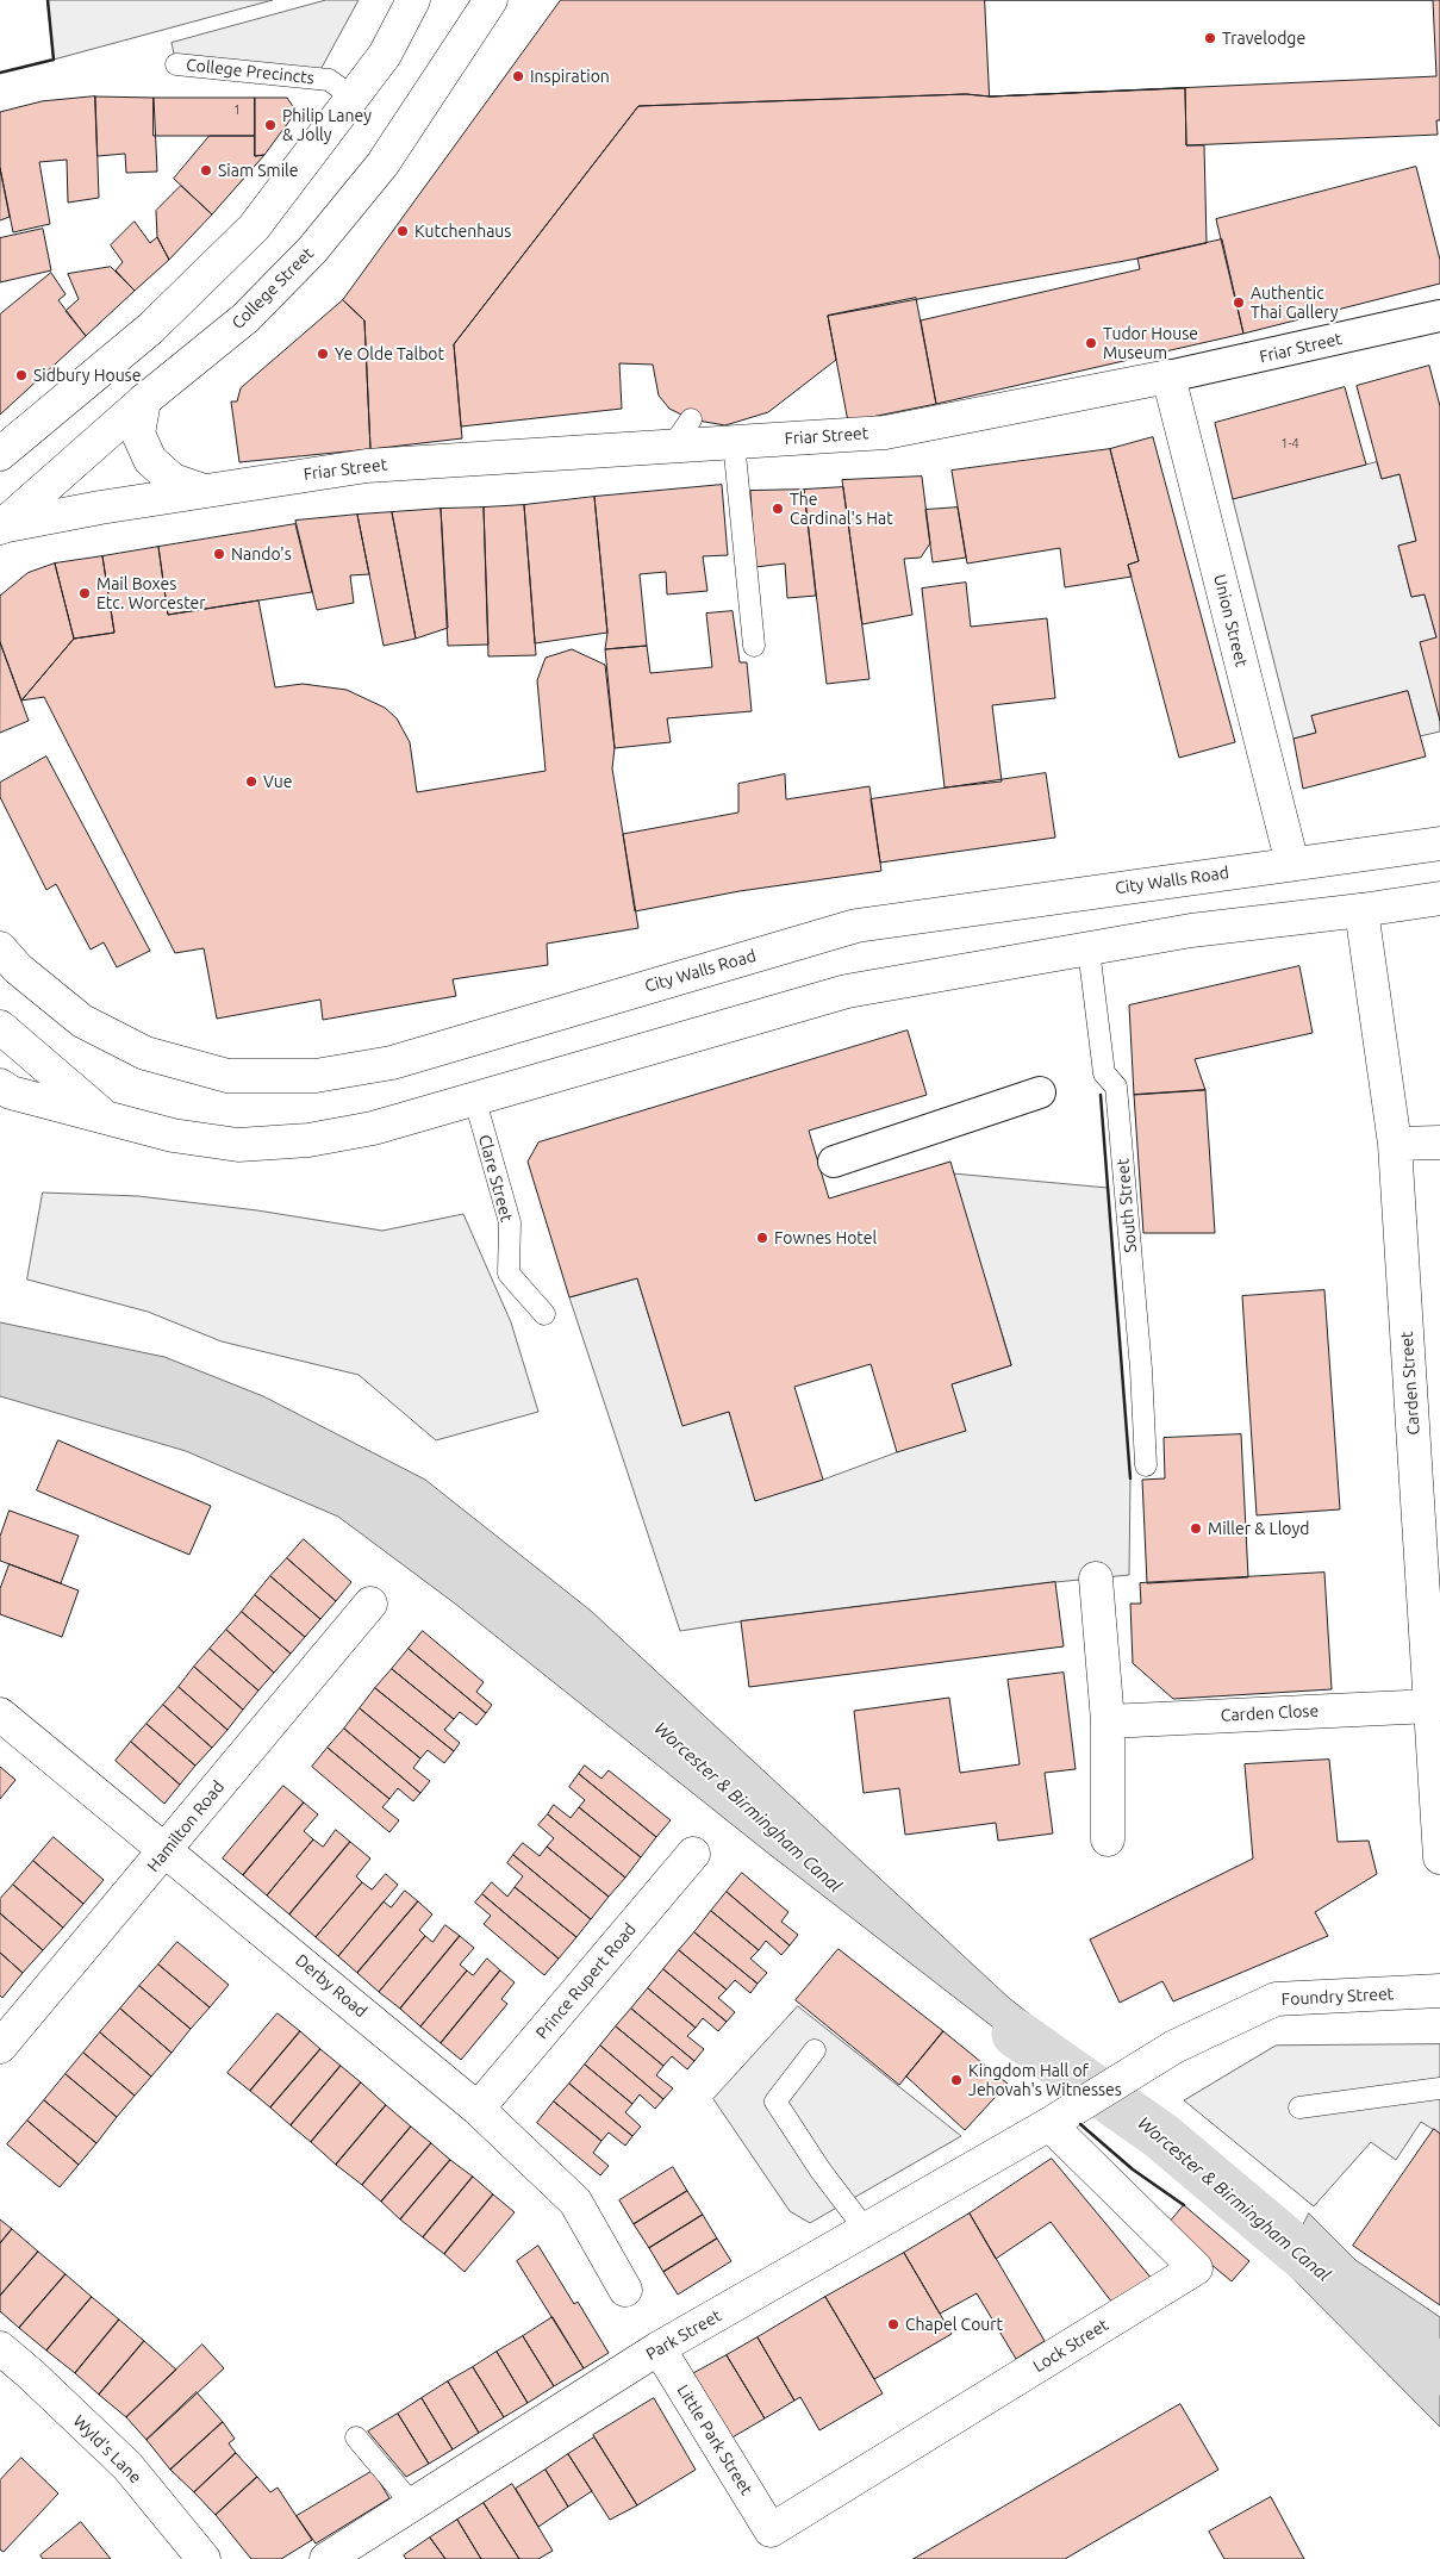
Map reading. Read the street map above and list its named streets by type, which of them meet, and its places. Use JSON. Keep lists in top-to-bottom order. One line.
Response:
{"streets":{"street":["College Street","Friar Street","Union Street","City Walls Road","Carden Street","Carden Close","Hamilton Road","Prince Rupert Road","Derby Road","Foundry Street","Park Street","Lock Street","Little Park Street","Wyld's Lane"],"lane":["College Precincts","Clare Street","South Street"]},"crossings":[["College Street","Friar Street"],["Friar Street","Union Street"],["Union Street","City Walls Road"],["Carden Street","Carden Close"],["Hamilton Road","Derby Road"],["Prince Rupert Road","Derby Road"],["Foundry Street","Park Street"],["Foundry Street","Lock Street"],["Park Street","Lock Street"],["Park Street","Little Park Street"],["Lock Street","Little Park Street"]],"water":["Worcester & Birmingham Canal"],"places":["Travelodge","Inspiration","Philip Laney & Jolly","Siam Smile","Kutchenhaus","Authentic Thai Gallery","Tudor House Museum","Ye Olde Talbot","Sidbury House","The Cardinal's Hat","Nando's","Mail Boxes Etc. Worcester","Vue","Fownes Hotel","Miller & Lloyd","Kingdom Hall of Jehovah's Witnesses","Chapel Court"],"house_numbers":["1","1-4"]}
